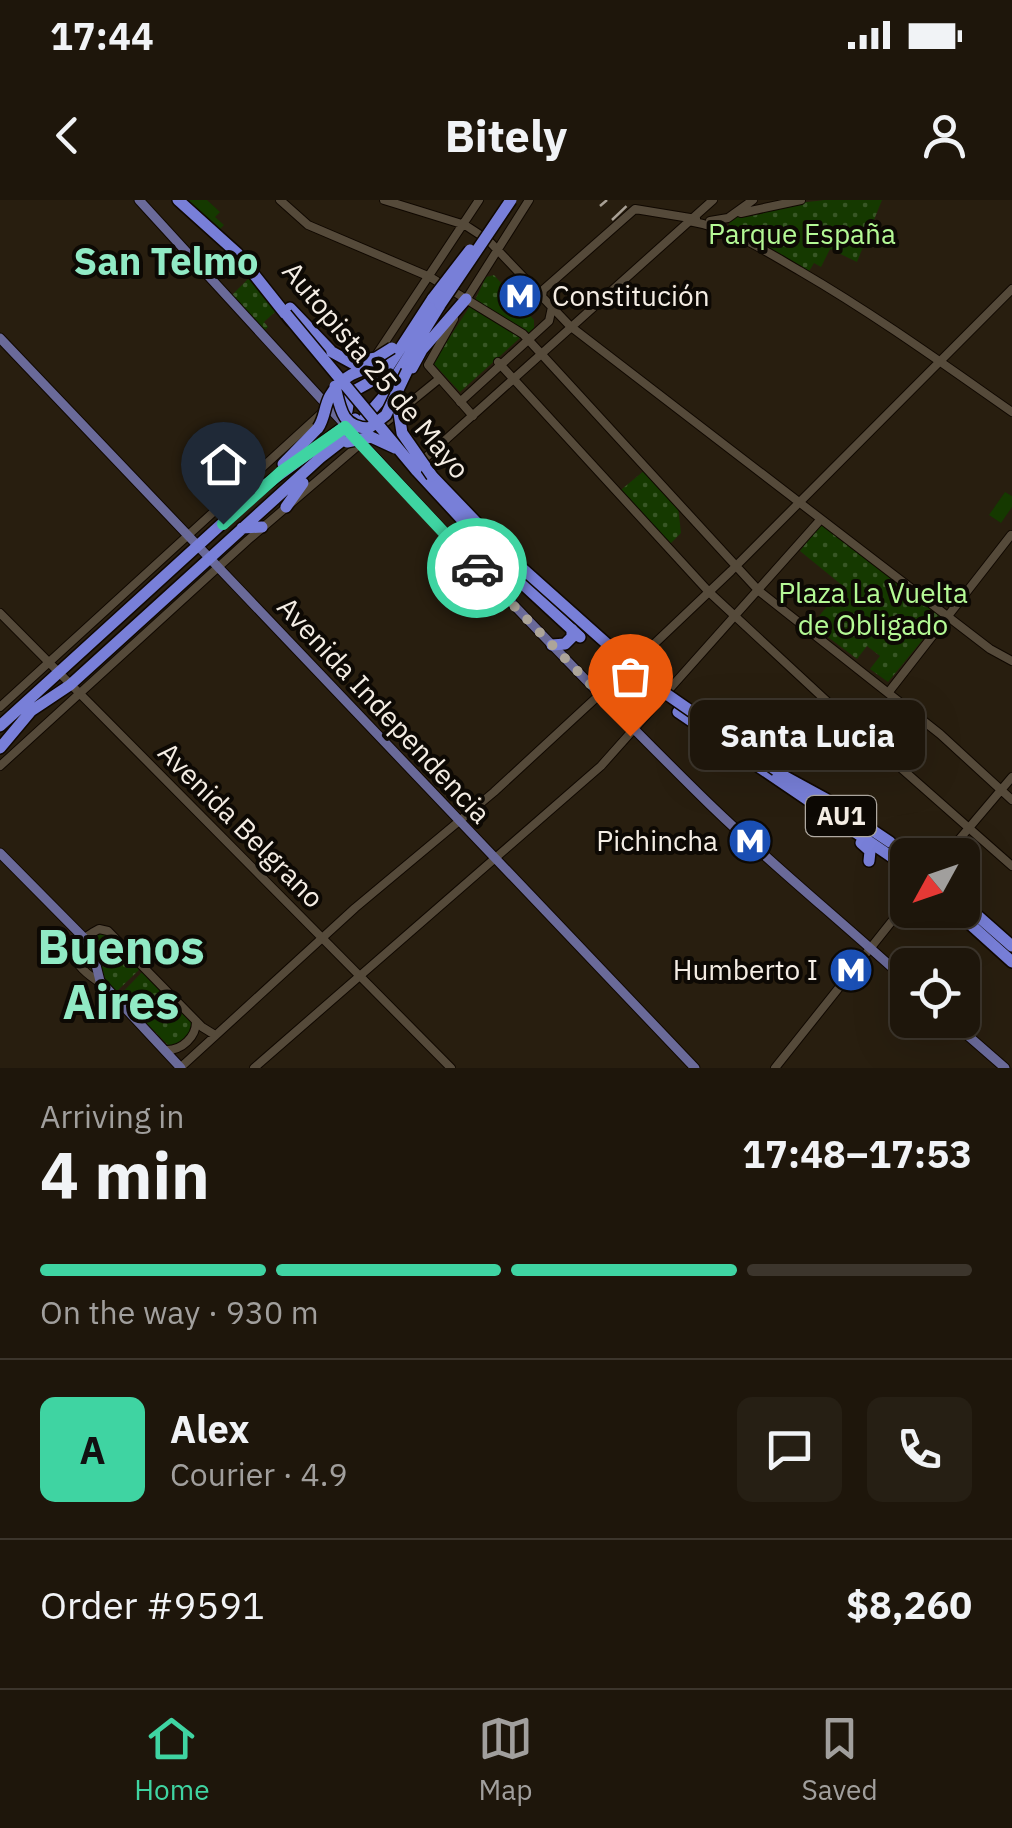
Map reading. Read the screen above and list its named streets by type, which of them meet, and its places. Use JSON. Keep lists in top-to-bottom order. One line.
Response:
{"streets":{"highway":["Autopista 25 de Mayo","AU1"],"main road":["Avenida Independencia","Avenida Belgrano"]},"districts":["San Telmo","Buenos Aires"],"parks":["Parque España","Plaza La Vuelta de Obligado"],"places":{"metro station":["Constitución","Pichincha","Humberto I"],"other":["Santa Lucia"]},"north":"bottom left","page":{"status":"17:44","header":"Bitely","bubble":"Santa Lucia","heading":["4 min","Arriving in","17:48–17:53"],"panel":["Alex","Courier · 4.9","Order #9591","$8,260"],"bar":"On the way · 930 m","round":"A","tabs":["Home","Map","Saved"]}}
